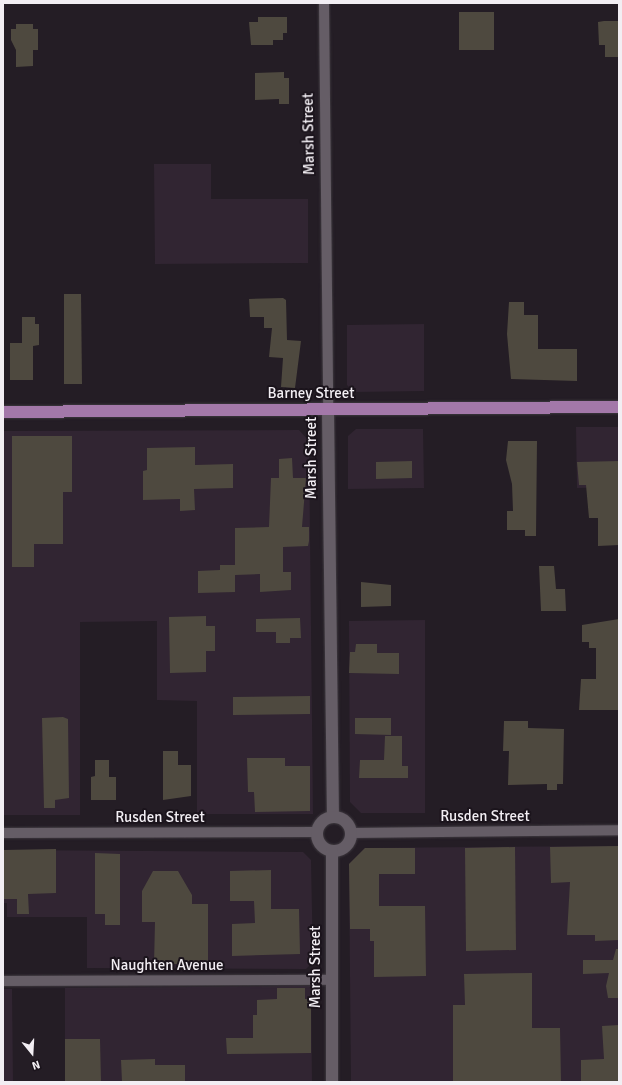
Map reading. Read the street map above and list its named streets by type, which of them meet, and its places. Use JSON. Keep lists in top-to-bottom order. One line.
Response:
{"streets":{"main road":["Marsh Street","Barney Street"],"street":["Rusden Street","Naughten Avenue"]},"crossings":[["Marsh Street","Barney Street"],["Marsh Street","Rusden Street"],["Marsh Street","Naughten Avenue"]],"north":"bottom"}
